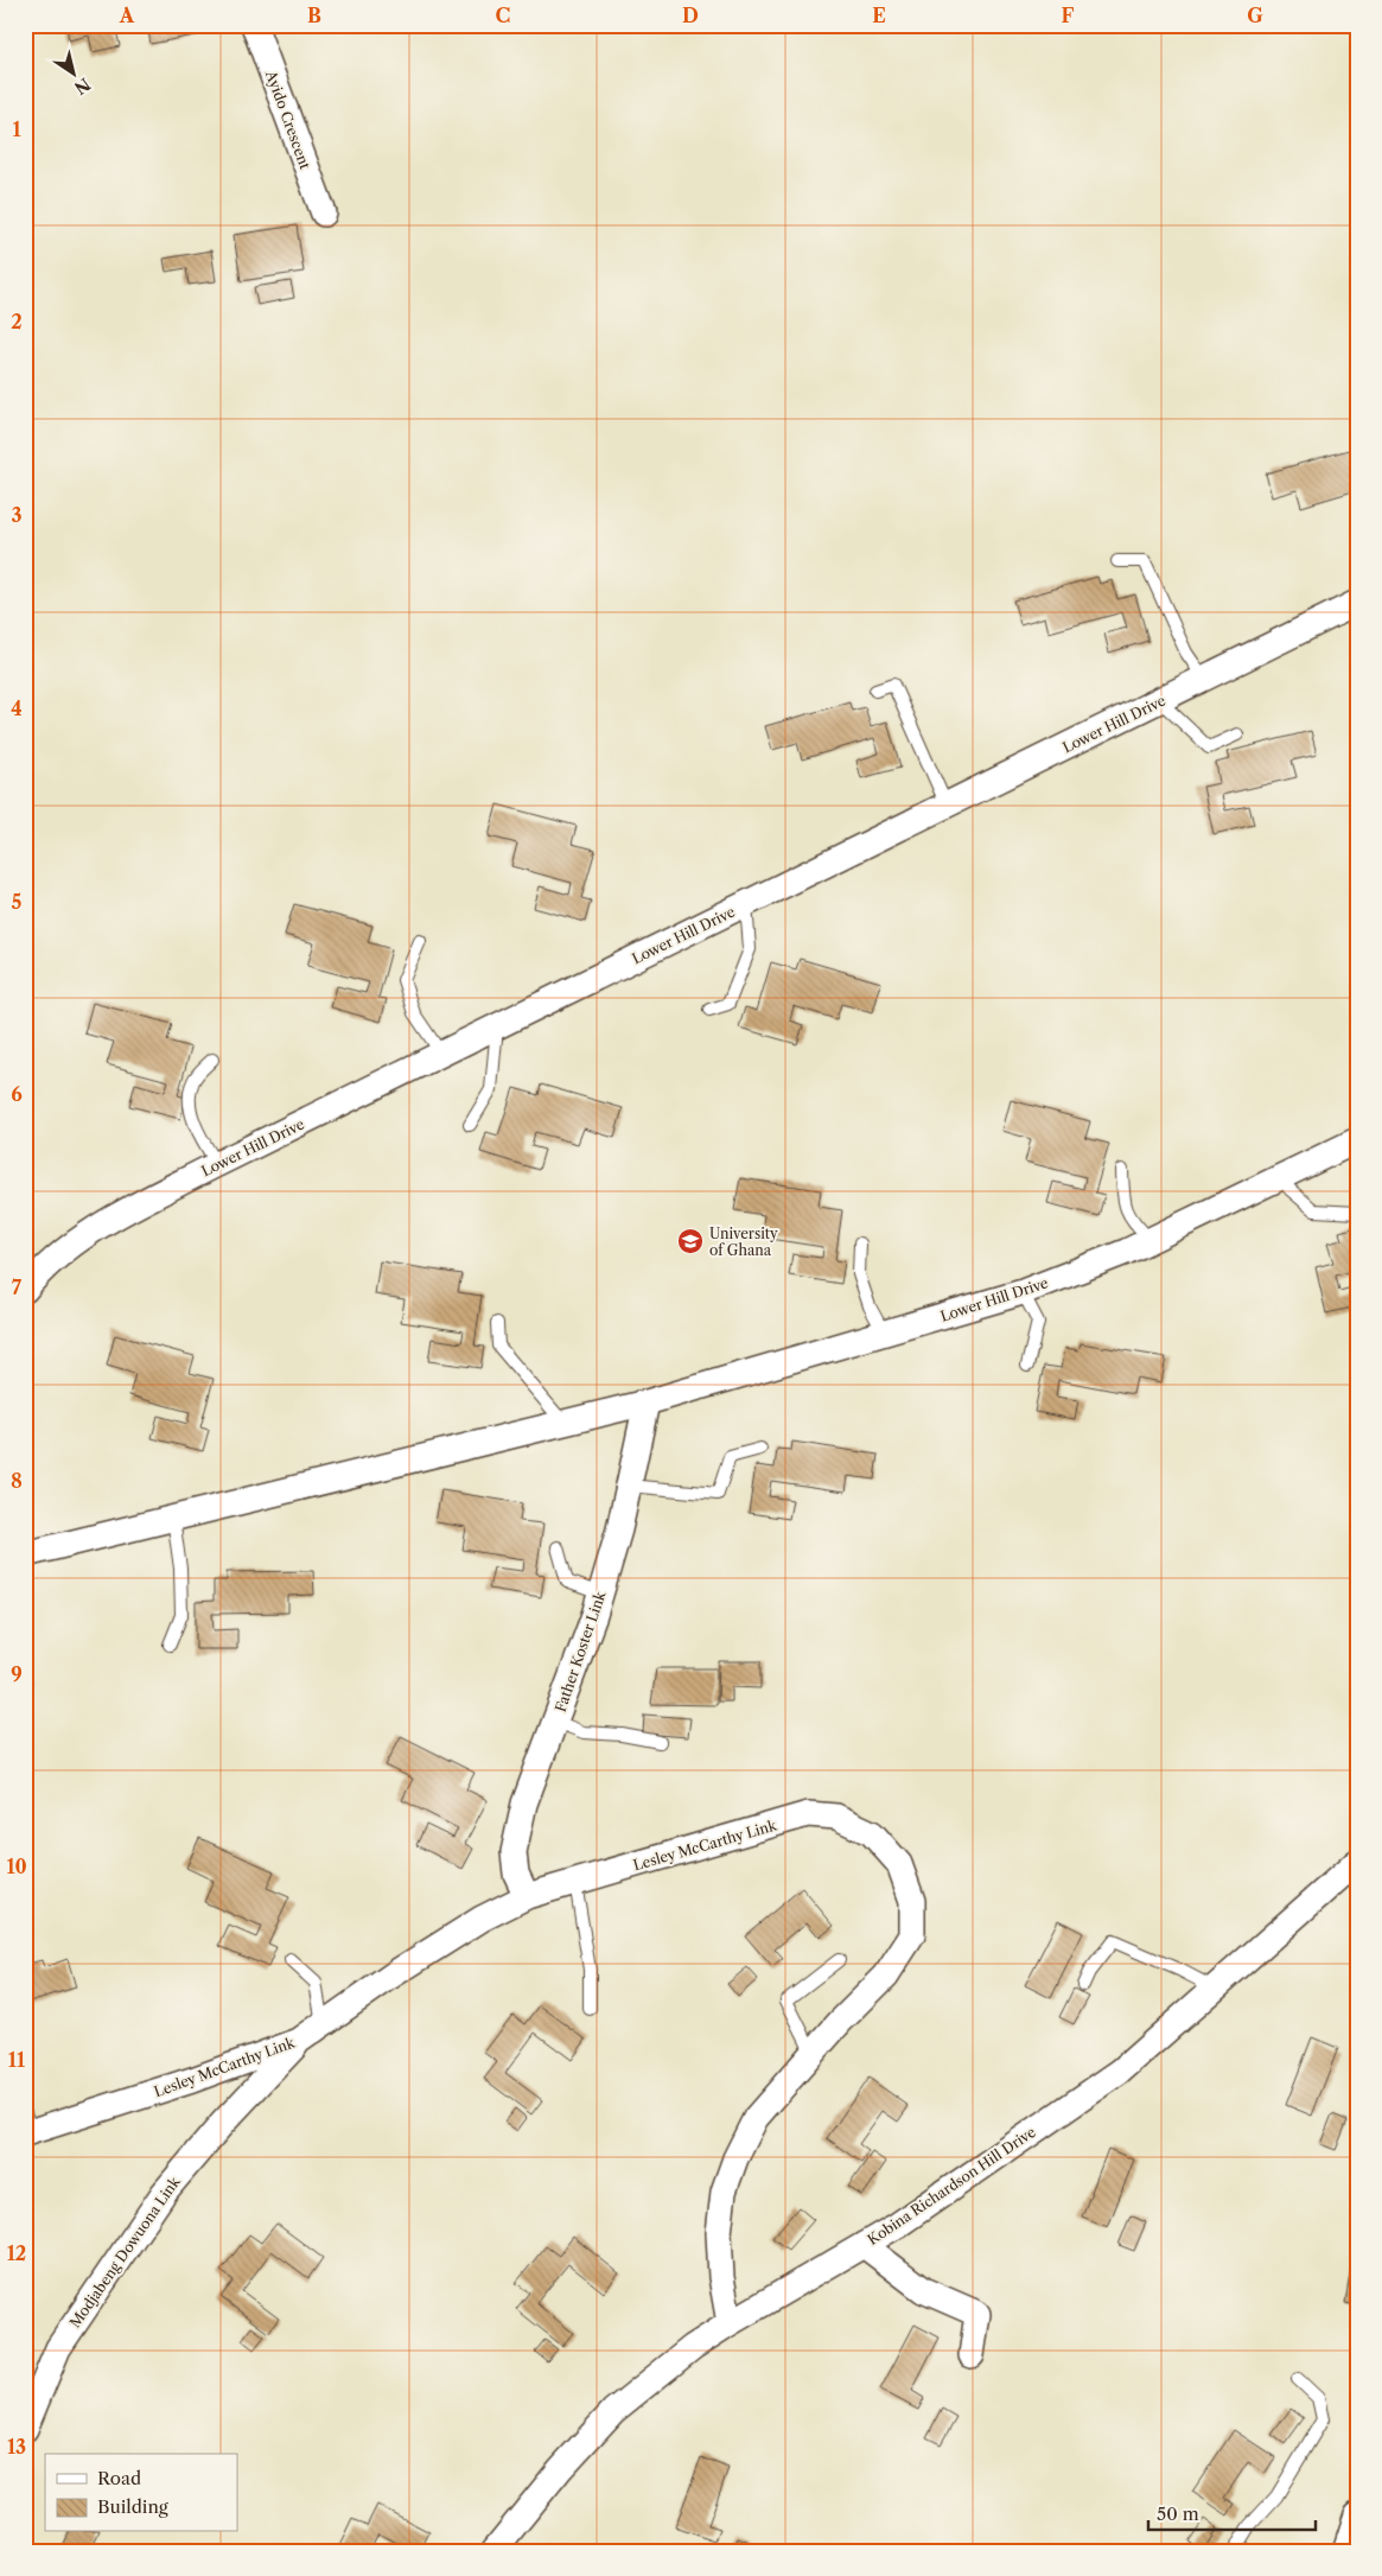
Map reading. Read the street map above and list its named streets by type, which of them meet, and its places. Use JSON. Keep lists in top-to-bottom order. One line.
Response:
{"streets":{"street":["Ayido Crescent","Lower Hill Drive","Father Koster Link","Lesley McCarthy Link","Kobina Richardson Hill Drive","Modjabeng Dowuona Link"]},"crossings":[["Lower Hill Drive","Father Koster Link"],["Father Koster Link","Lesley McCarthy Link"],["Lesley McCarthy Link","Kobina Richardson Hill Drive"],["Lesley McCarthy Link","Modjabeng Dowuona Link"]],"places":{"school or university":["University of Ghana"]},"legend":["Road","Building"],"scale_bar":"50 m","north":"bottom right","grid":{"columns":["A","B","C","D","E","F","G"],"rows":["1","2","3","4","5","6","7","8","9","10","11","12","13"]}}
